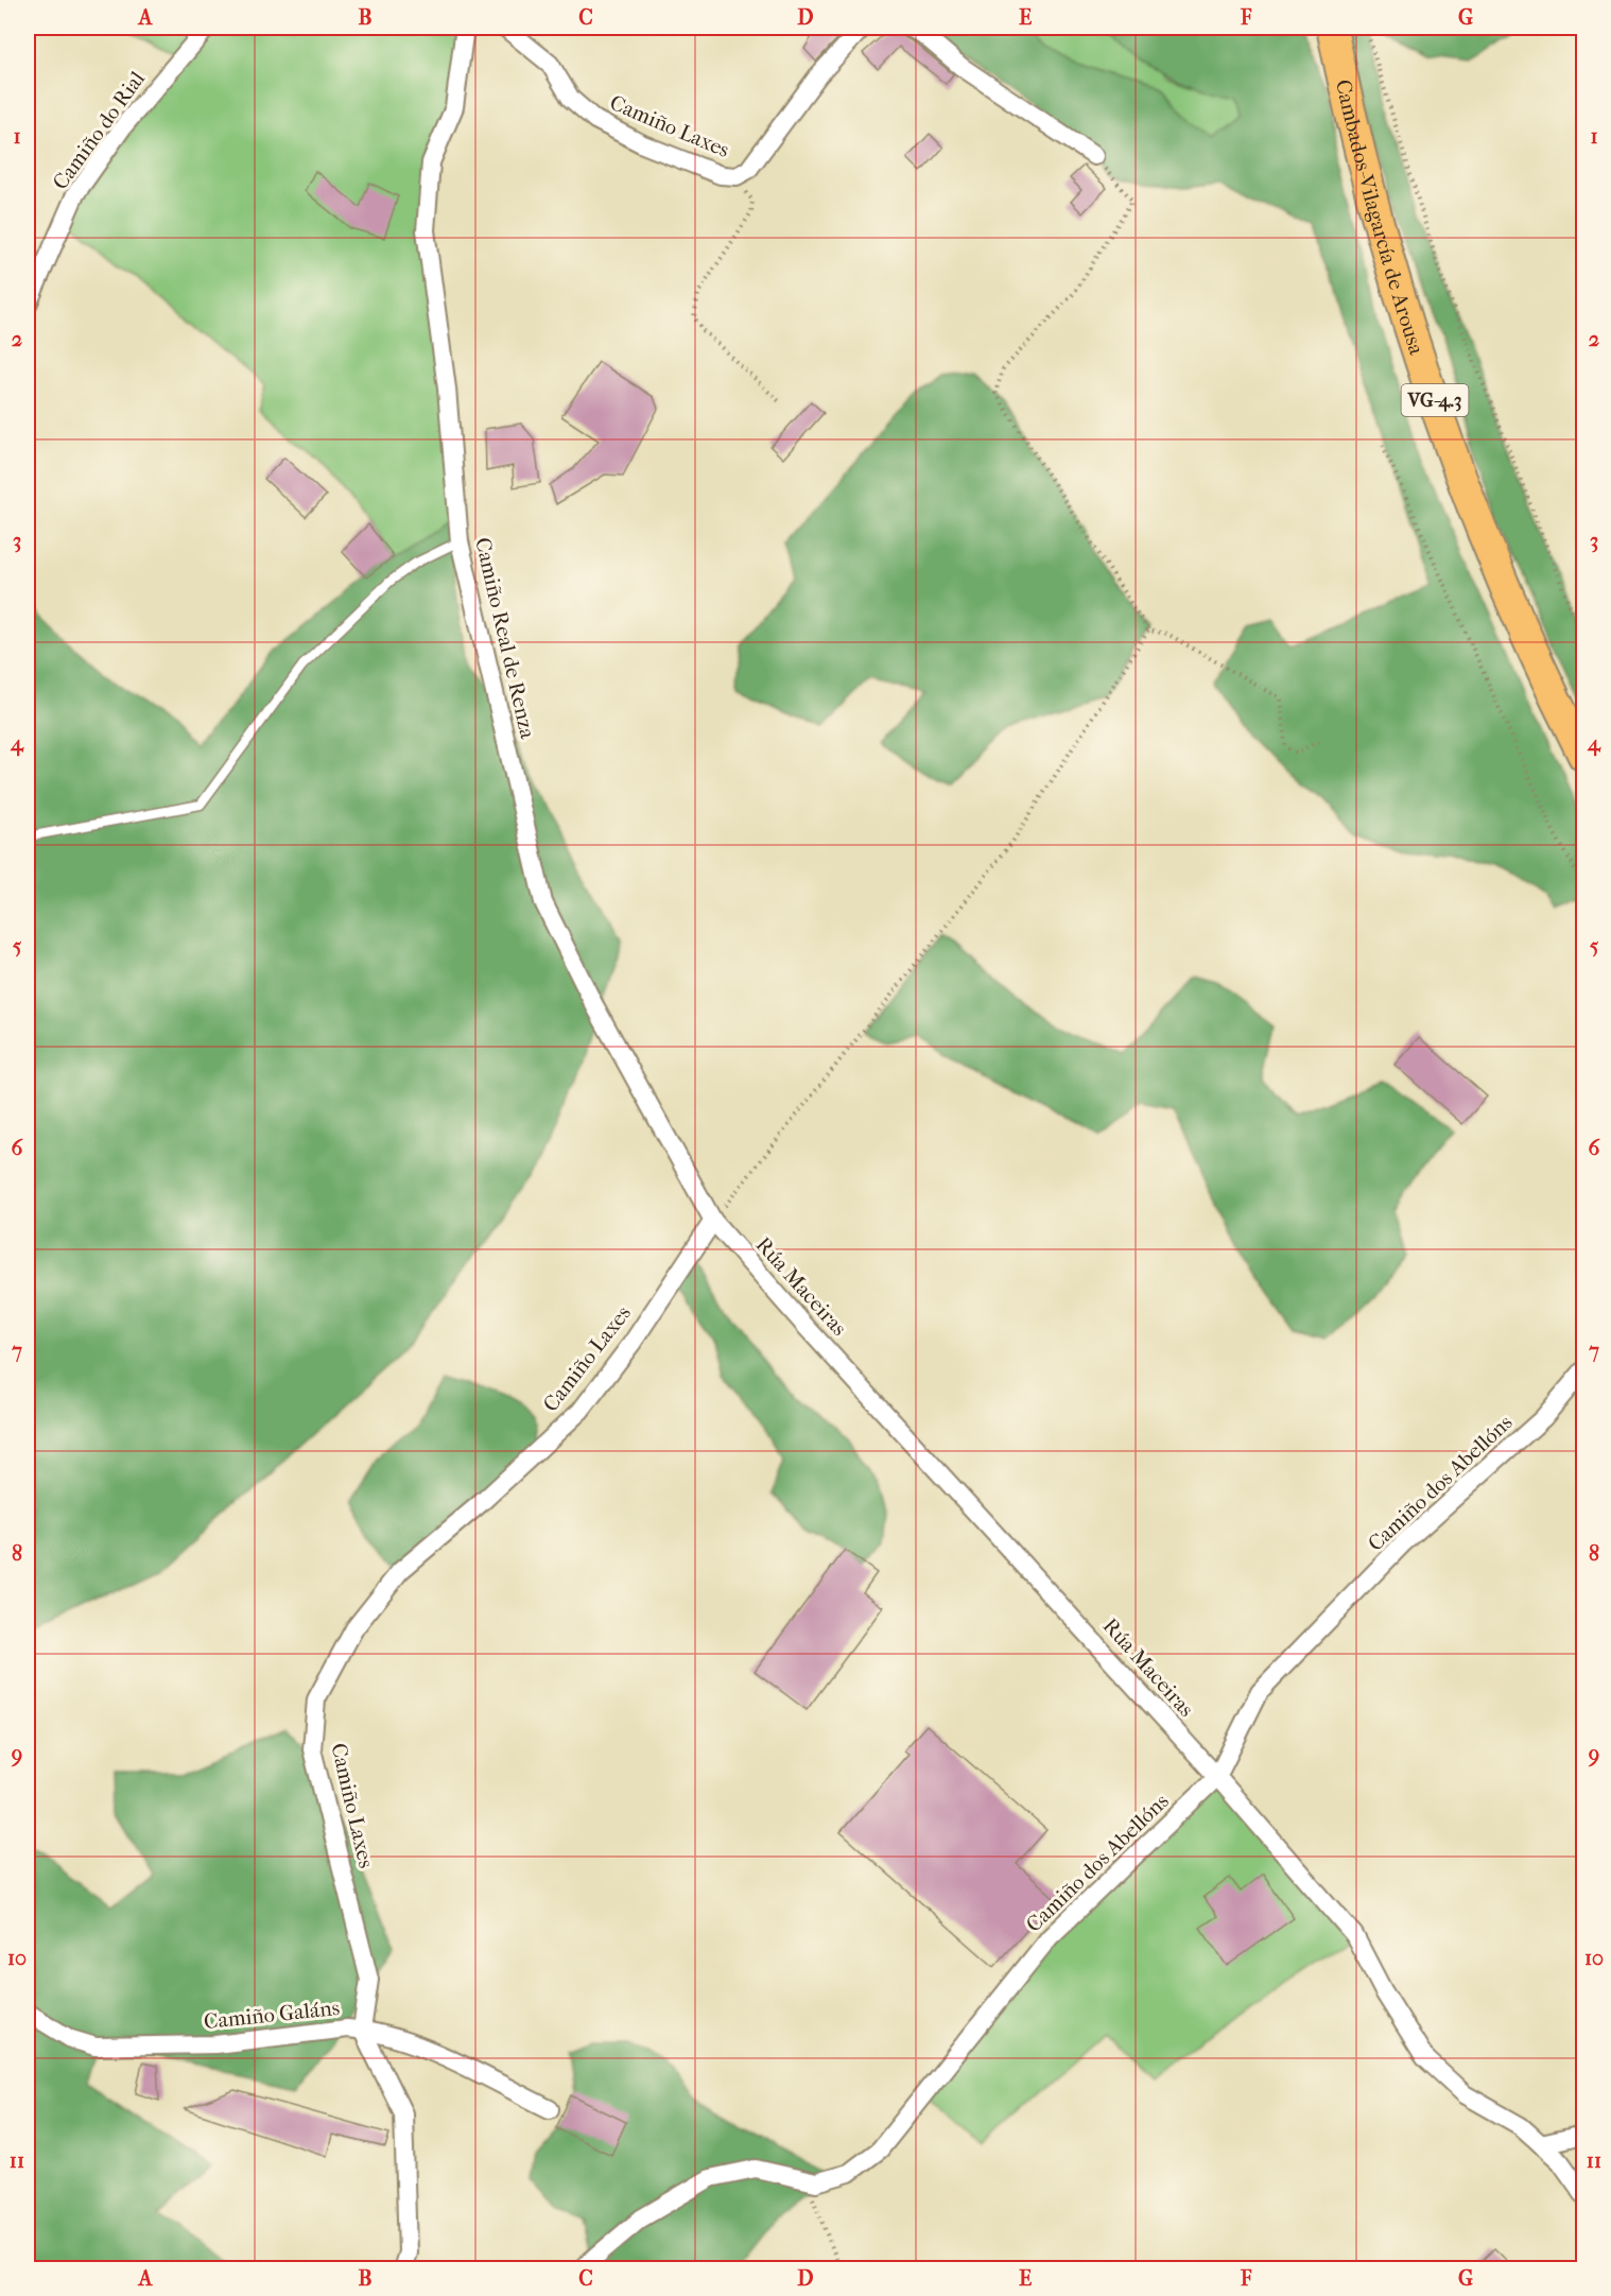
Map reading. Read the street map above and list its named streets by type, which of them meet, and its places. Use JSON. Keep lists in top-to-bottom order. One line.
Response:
{"streets":{"highway":["Cambados-Vilagarcía de Arousa","VG-4.3"],"street":["Camiño Laxes","Camiño do Rial","Camiño Real de Renza","Rúa Maceiras","Camiño dos Abellóns","Camiño Galáns"]},"crossings":[["Camiño Laxes","Camiño Real de Renza"],["Camiño Laxes","Rúa Maceiras"],["Camiño Laxes","Camiño Galáns"],["Camiño Real de Renza","Rúa Maceiras"],["Rúa Maceiras","Camiño dos Abellóns"]],"grid":{"columns":["A","B","C","D","E","F","G"],"rows":["1","2","3","4","5","6","7","8","9","10","11"]}}
